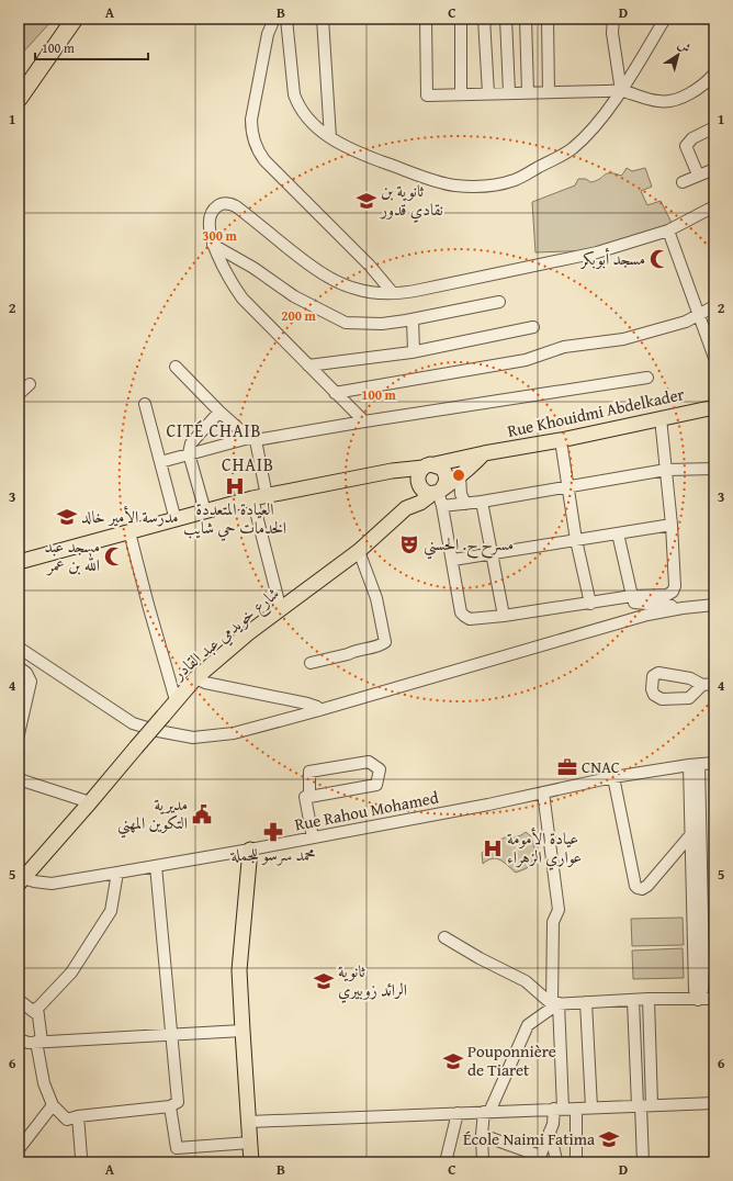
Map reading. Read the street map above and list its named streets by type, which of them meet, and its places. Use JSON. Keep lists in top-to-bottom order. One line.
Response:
{"streets":{"main road":["Rue Khouidmi Abdelkader","شارع خويدمي عبد القادر"],"street":["Rue Rahou Mohamed"]},"crossings":[["Rue Khouidmi Abdelkader","شارع خويدمي عبد القادر"],["شارع خويدمي عبد القادر","Rue Rahou Mohamed"]],"districts":["CITÉ CHAIB","CHAIB"],"places":{"school or university":["ثانوية بن نقادي قدور","مدرسة الأمير خالد","ثانوية الرائد زوبيري","Pouponnière de Tiaret","École Naimi Fatima"],"mosque":["مسجد أبوبكر","مسجد عبد الله بن عمر"],"hospital":["العيادة المتعددة الخدمات حي شايب","عيادة الأمومة عواري الزهراء"],"theatre":["مسرح ح. الحسني"],"office":["CNAC"],"public building":["مديرية التكوين المهني"],"pharmacy":["محمد سرسو للجملة"]},"scale_bar":"100 m","north":"top right","grid":{"columns":["A","B","C","D"],"rows":["1","2","3","4","5","6"]},"rings":["300 m","200 m","100 m"]}
